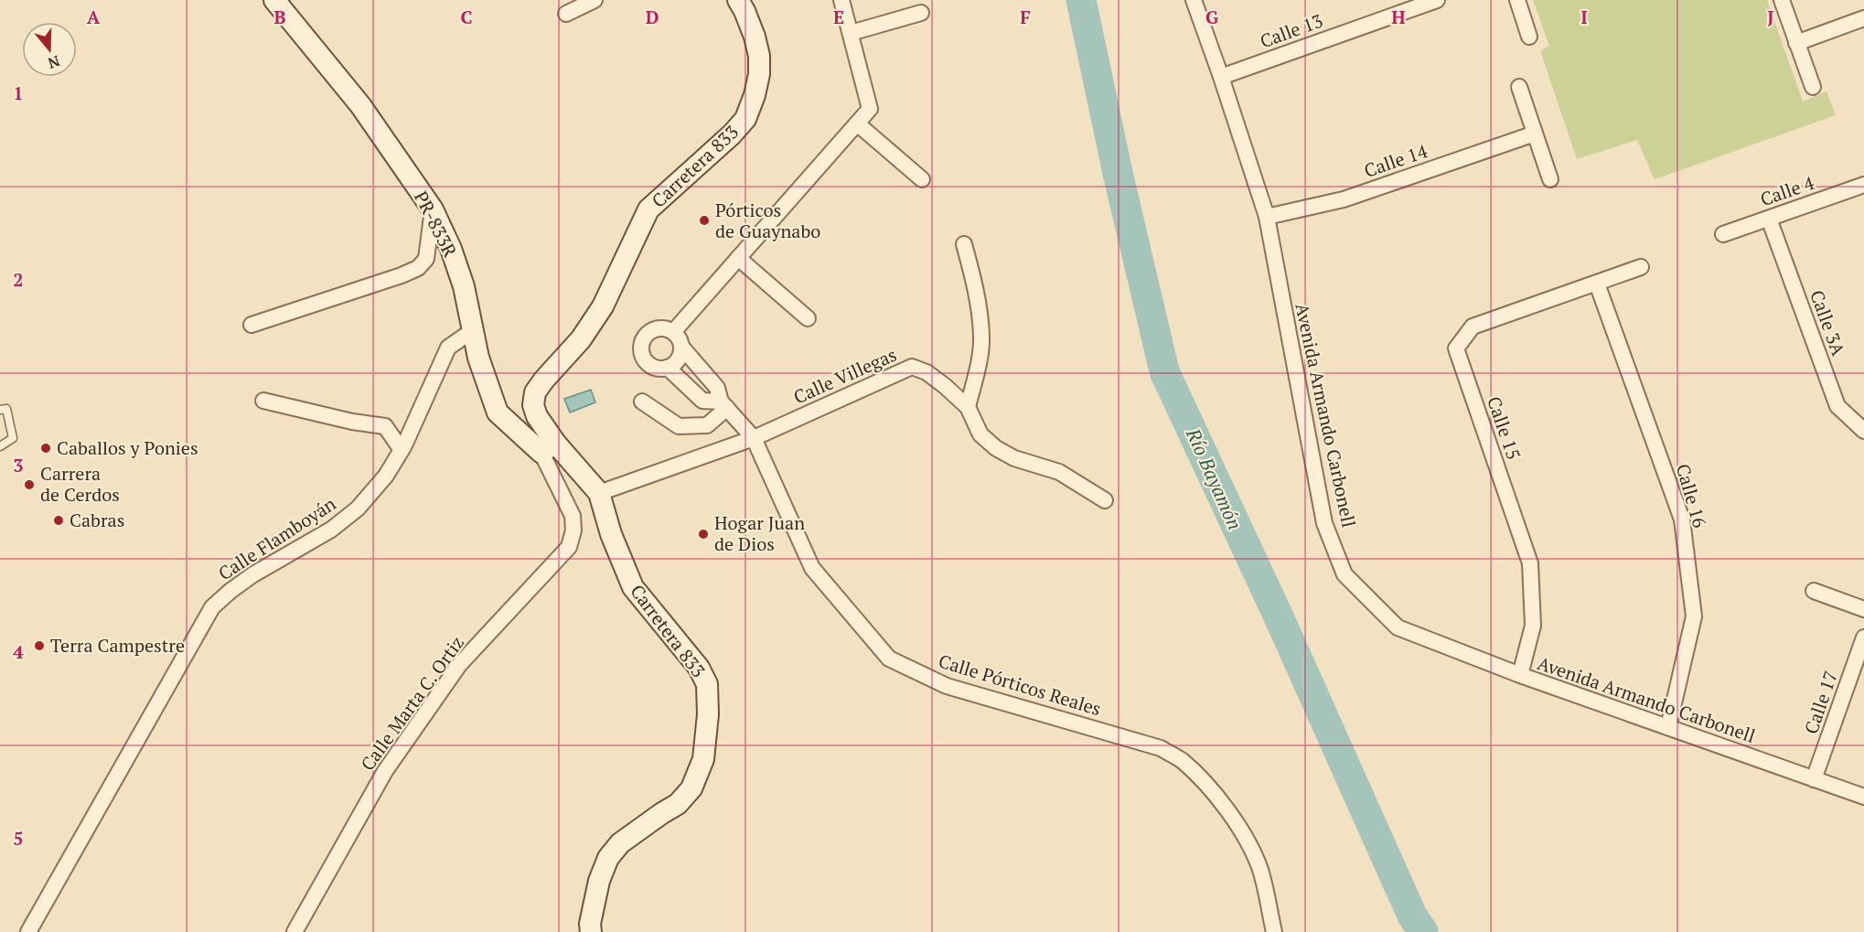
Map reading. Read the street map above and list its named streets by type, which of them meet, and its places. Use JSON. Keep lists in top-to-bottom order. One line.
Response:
{"streets":{"street":["Calle 13","Calle 14","Carretera 833","Calle 4","PR-833R","Calle 3A","Calle Villegas","Avenida Armando Carbonell","Calle 15","Calle 16","Calle Flamboyán","Calle Pórticos Reales","Calle 17","Calle Marta C. Ortiz"]},"crossings":[["Calle 13","Avenida Armando Carbonell"],["Calle 14","Avenida Armando Carbonell"],["Carretera 833","PR-833R"],["Carretera 833","Calle Villegas"],["Carretera 833","Calle Marta C. Ortiz"],["Calle 4","Calle 3A"],["PR-833R","Calle Flamboyán"],["PR-833R","Calle Marta C. Ortiz"],["Calle Villegas","Calle Pórticos Reales"],["Avenida Armando Carbonell","Calle 15"],["Avenida Armando Carbonell","Calle 16"],["Avenida Armando Carbonell","Calle 17"],["Calle 15","Calle 16"]],"water":["Río Bayamón"],"places":["Pórticos de Guaynabo","Caballos y Ponies","Carrera de Cerdos","Cabras","Hogar Juan de Dios","Terra Campestre"],"north":"bottom","grid":{"columns":["A","B","C","D","E","F","G","H","I","J"],"rows":["1","2","3","4","5"]}}
